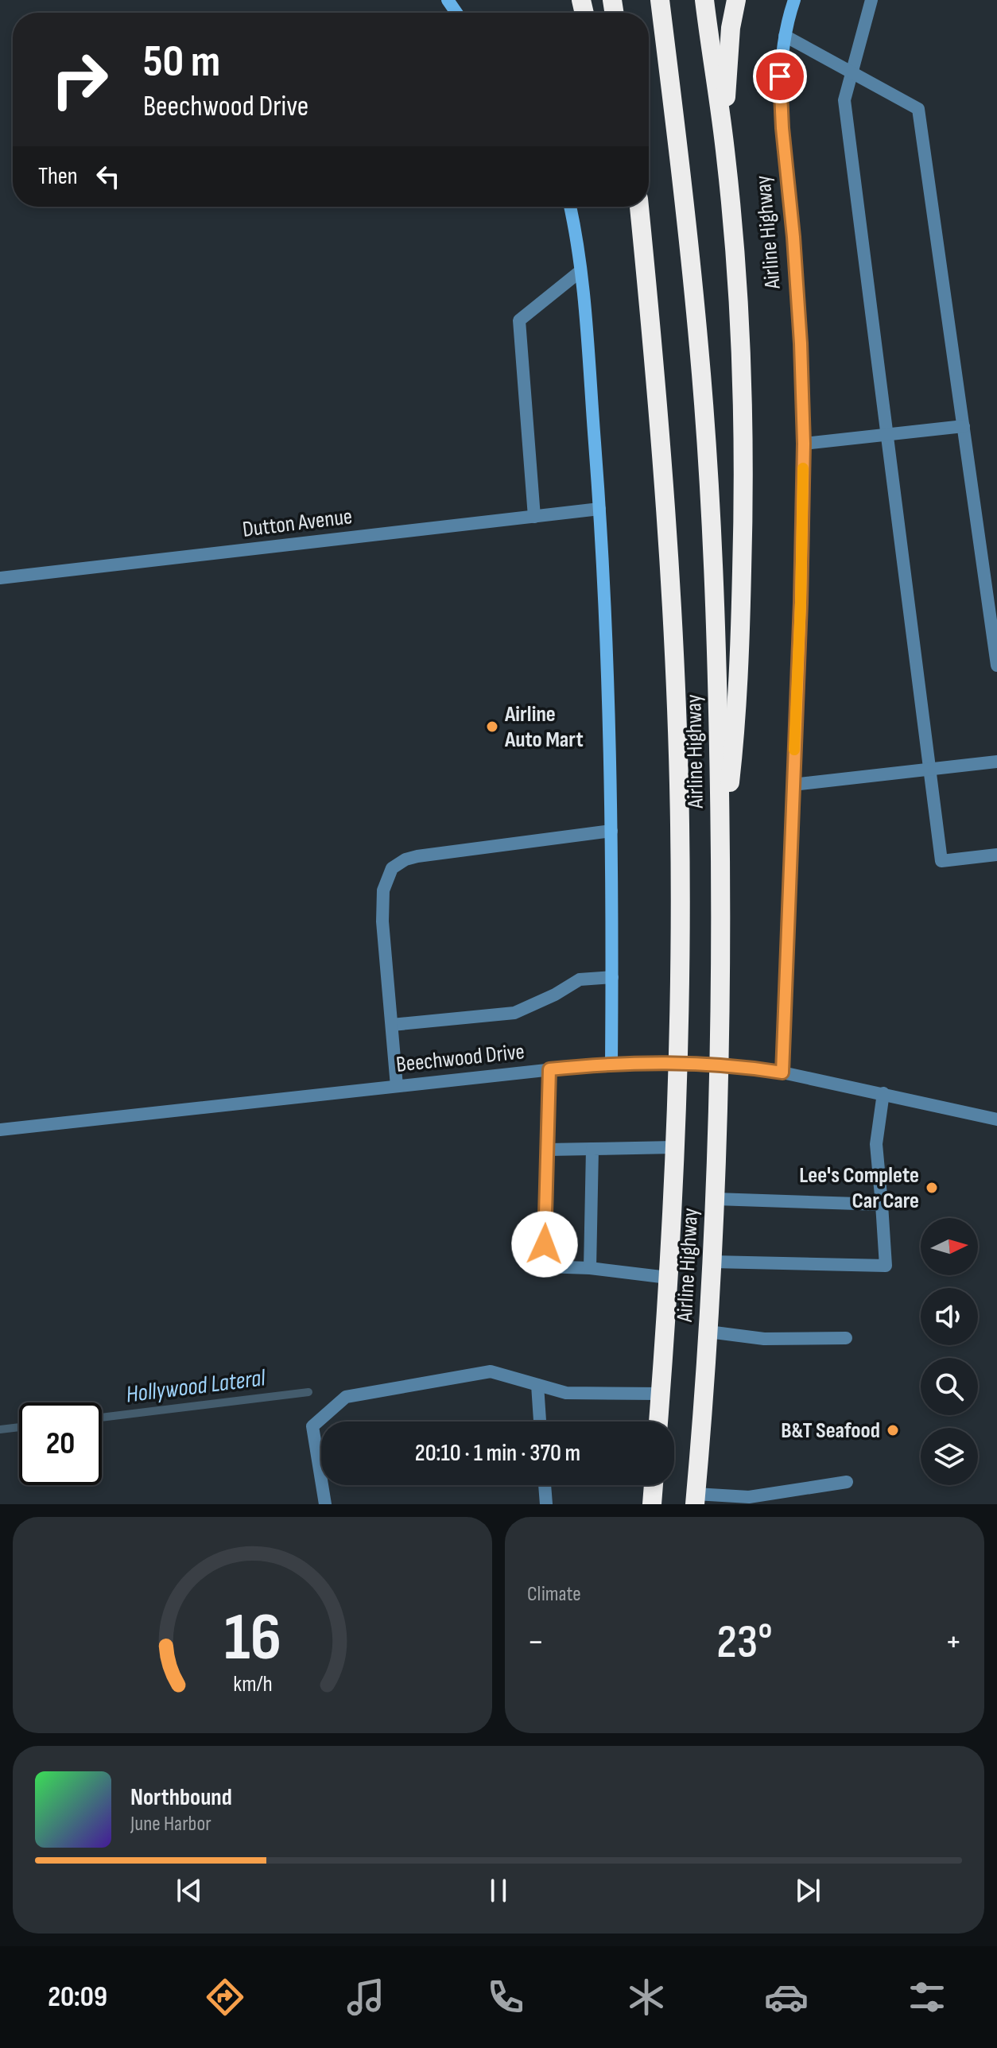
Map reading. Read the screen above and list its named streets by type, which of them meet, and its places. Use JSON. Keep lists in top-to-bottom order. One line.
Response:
{"streets":{"highway":["Airline Highway"],"street":["Dutton Avenue","Beechwood Drive"]},"crossings":[["Airline Highway","Beechwood Drive"]],"water":["Hollywood Lateral"],"places":["Airline Auto Mart","Lee's Complete Car Care","B&T Seafood"],"north":"right","page":{"turn":["50 m","Beechwood Drive"],"then":"Then","limit":"20","trip":"20:10 · 1 min · 370 m","tile":"Climate","heat":["−","23°","+"],"song":["Northbound","June Harbor"],"tabs":"20:09","gauge":["16","km/h"]}}
